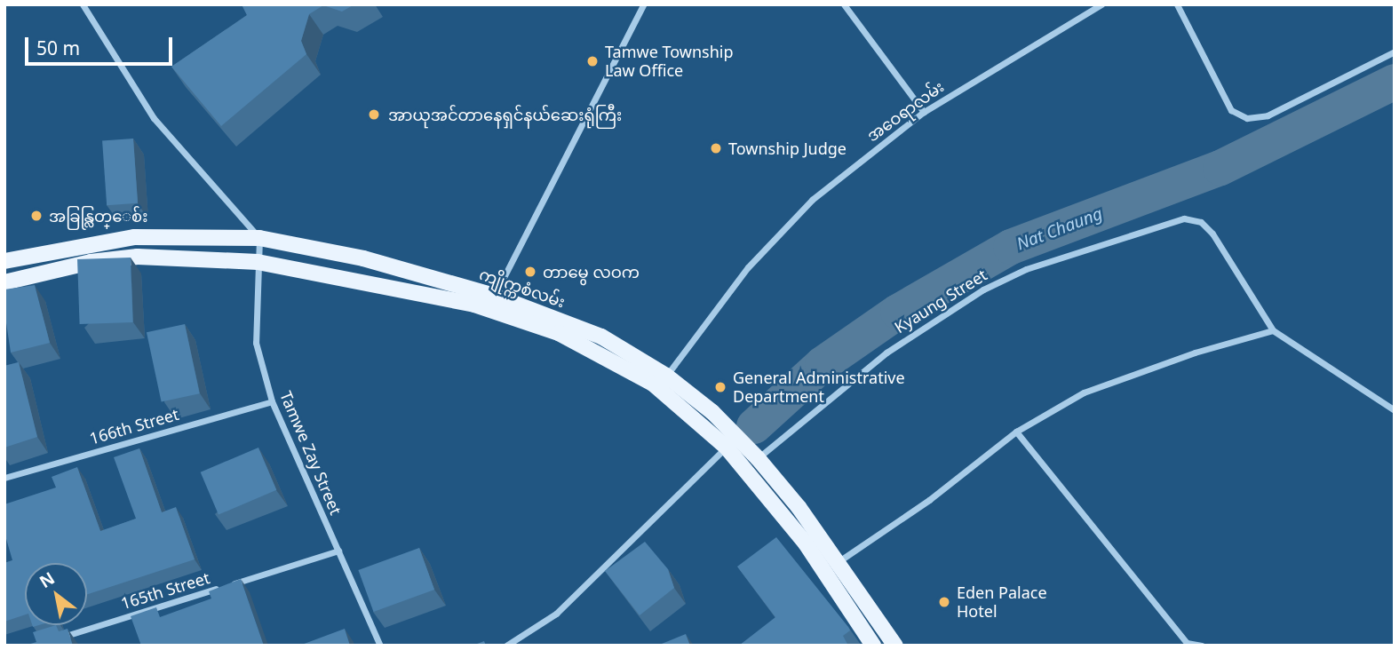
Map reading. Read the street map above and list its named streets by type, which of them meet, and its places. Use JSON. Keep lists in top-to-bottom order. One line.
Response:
{"streets":{"main road":["ကျိုက္ကစံလမ်း"],"street":["အဝေရာလမ်း","Kyaung Street","166th Street","Tamwe Zay Street","165th Street"]},"crossings":[["အဝေရာလမ်း","ကျိုက္ကစံလမ်း"],["ကျိုက္ကစံလမ်း","Kyaung Street"],["ကျိုက္ကစံလမ်း","Tamwe Zay Street"],["166th Street","Tamwe Zay Street"],["Tamwe Zay Street","165th Street"]],"water":["Nat Chaung"],"places":["Tamwe Township Law Office","အာယုအင်တာနေရှင်နယ်ဆေးရုံကြီး","Township Judge","အခြန္လြတ္ေစ်း","တာမွေ လဝက","General Administrative Department","Eden Palace Hotel"],"scale_bar":"50 m","north":"top left"}
